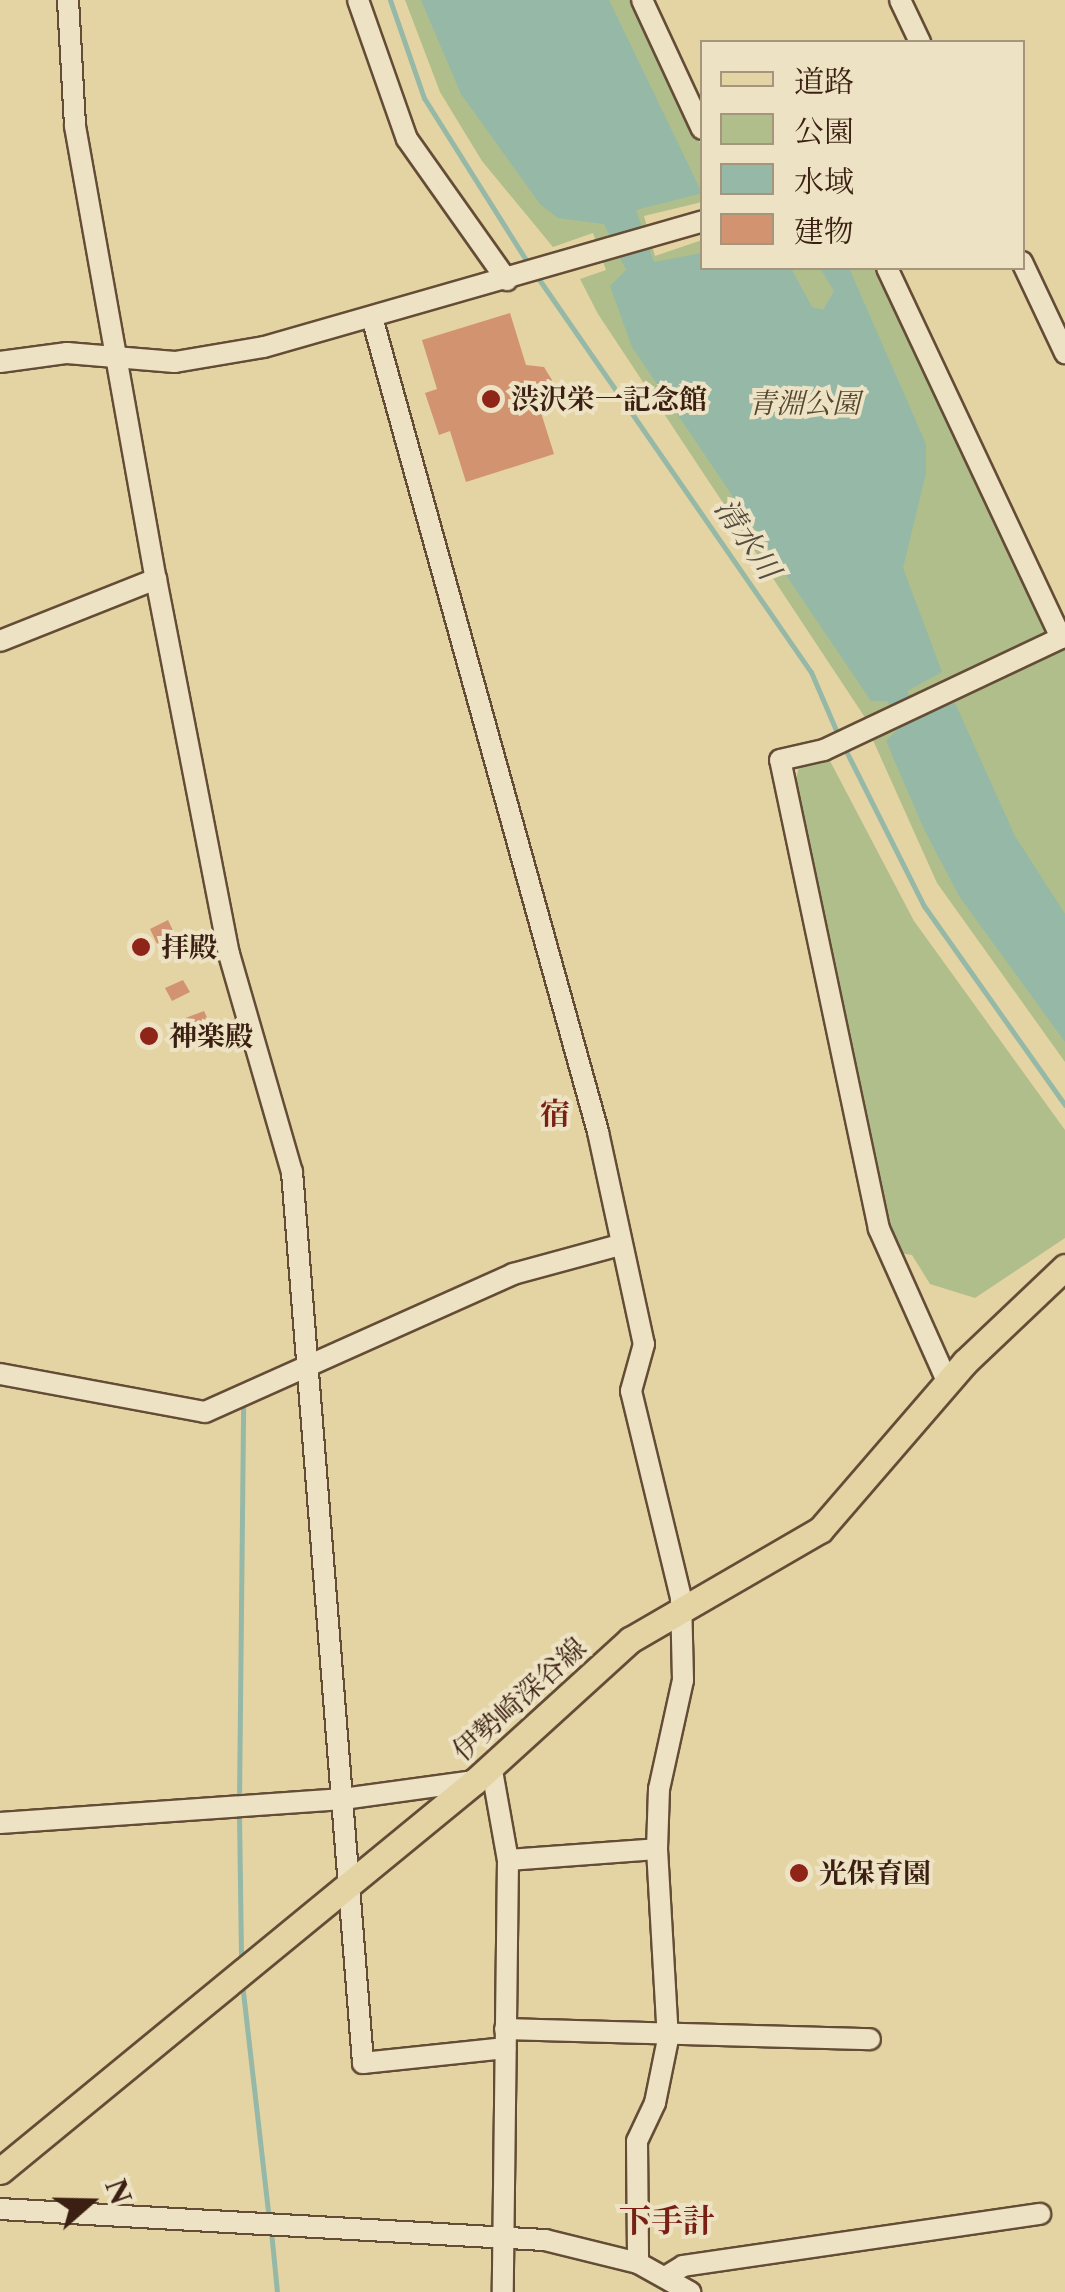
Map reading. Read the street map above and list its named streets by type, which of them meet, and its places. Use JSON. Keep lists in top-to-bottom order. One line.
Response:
{"streets":{"main road":["伊勢崎深谷線"]},"districts":["宿","下手計"],"water":["清水川"],"parks":["青淵公園"],"places":["渋沢栄一記念館","拝殿","神楽殿","光保育園"],"legend":["道路","公園","水域","建物"],"north":"right"}
